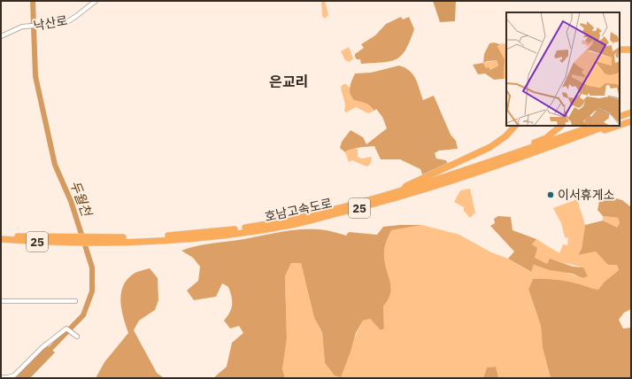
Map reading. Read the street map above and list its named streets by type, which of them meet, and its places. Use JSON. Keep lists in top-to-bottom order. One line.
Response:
{"streets":{"highway":["25","호남고속도로"],"street":["낙산로"]},"districts":["은교리"],"water":["두월천"],"places":["이서휴게소"]}
